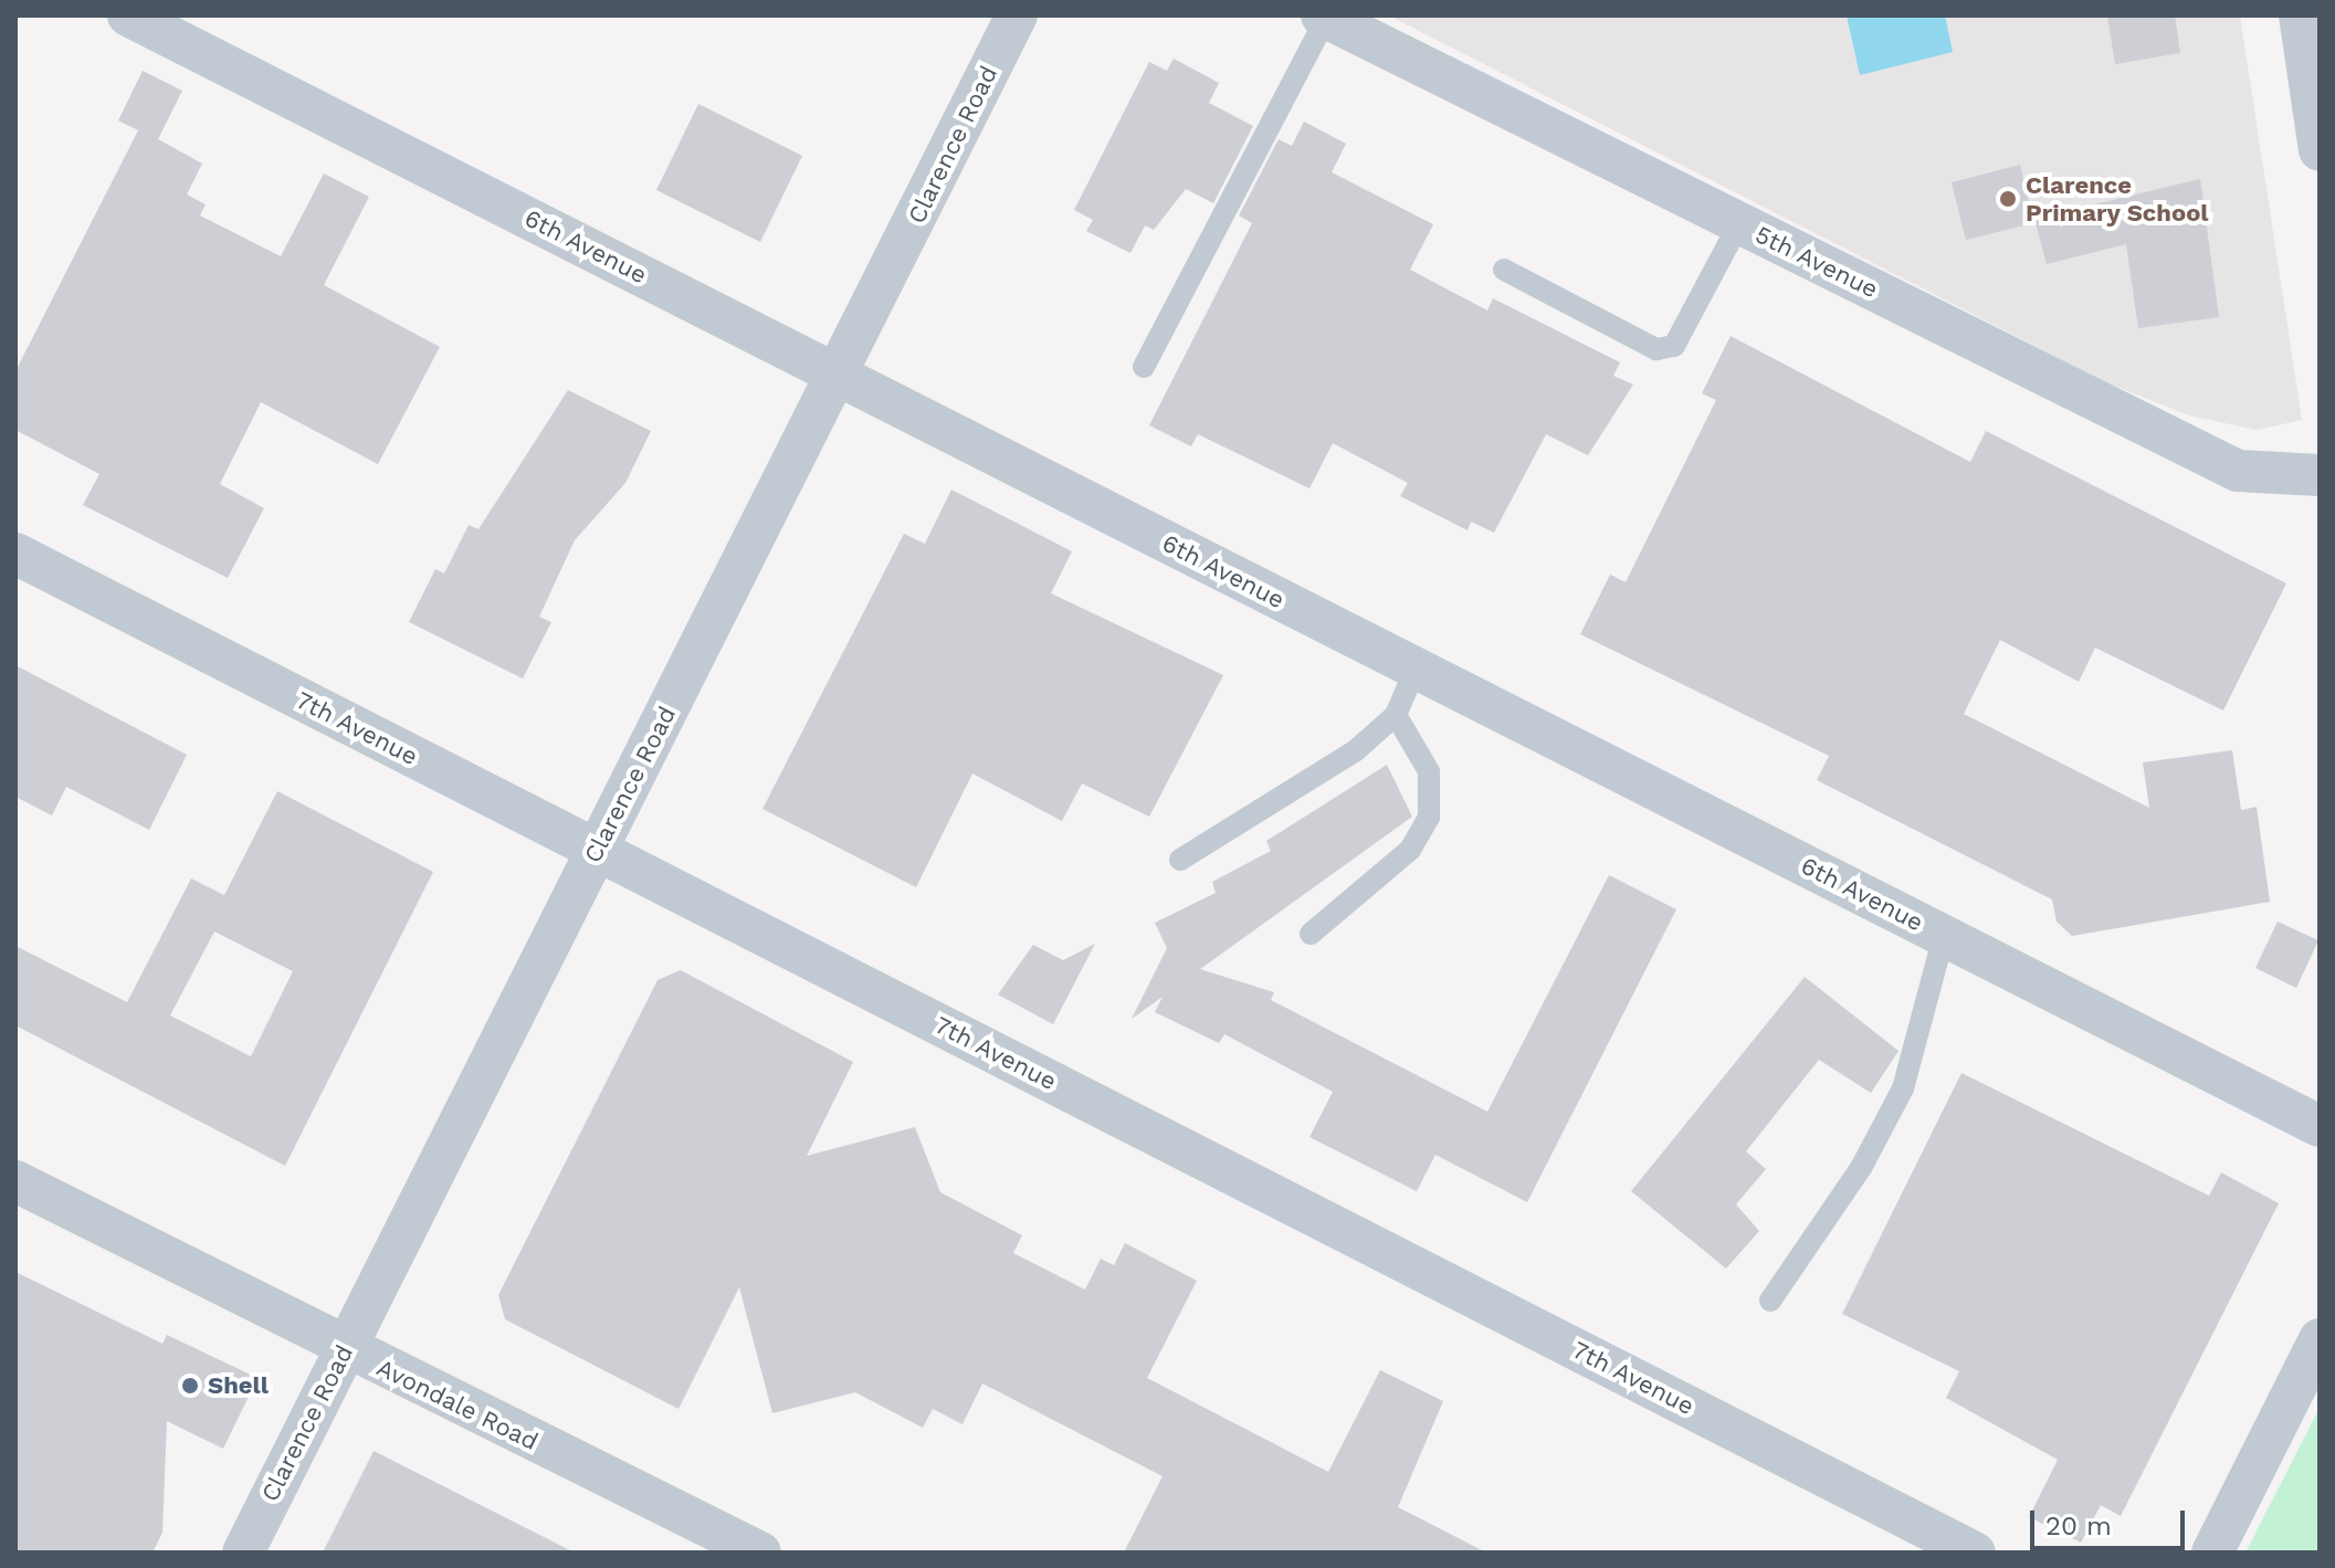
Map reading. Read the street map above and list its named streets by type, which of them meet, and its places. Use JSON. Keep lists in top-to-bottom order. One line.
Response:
{"streets":{"street":["Clarence Road","6th Avenue","5th Avenue","7th Avenue","Avondale Road"]},"crossings":[["Clarence Road","6th Avenue"],["Clarence Road","7th Avenue"],["Clarence Road","Avondale Road"]],"places":["Clarence Primary School","Shell"],"scale_bar":"20 m"}
